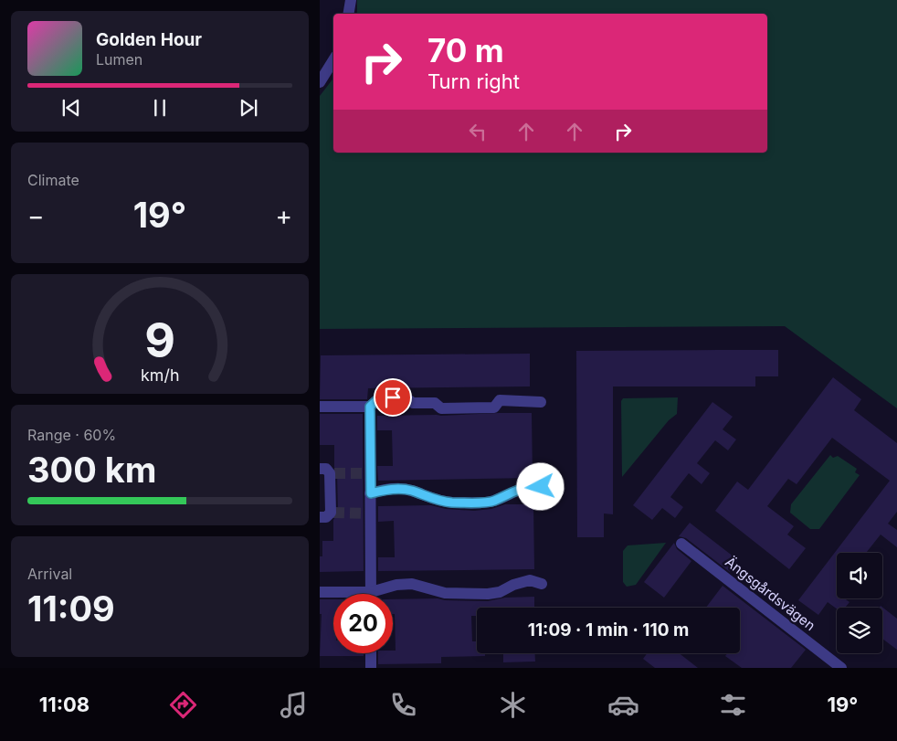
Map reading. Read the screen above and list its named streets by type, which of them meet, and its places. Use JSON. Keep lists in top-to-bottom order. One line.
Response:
{"streets":{"street":["Ängsgårdsvägen"]},"page":{"turn":["70 m","Turn right"],"song":["Golden Hour","Lumen"],"tile":["Climate",["Range · 60%","300 km"],["Arrival","11:09"]],"heat":["−","19°","+"],"limit":"20","trip":"11:09 · 1 min · 110 m","tabs":["11:08","19°"],"gauge":["9","km/h"]}}
